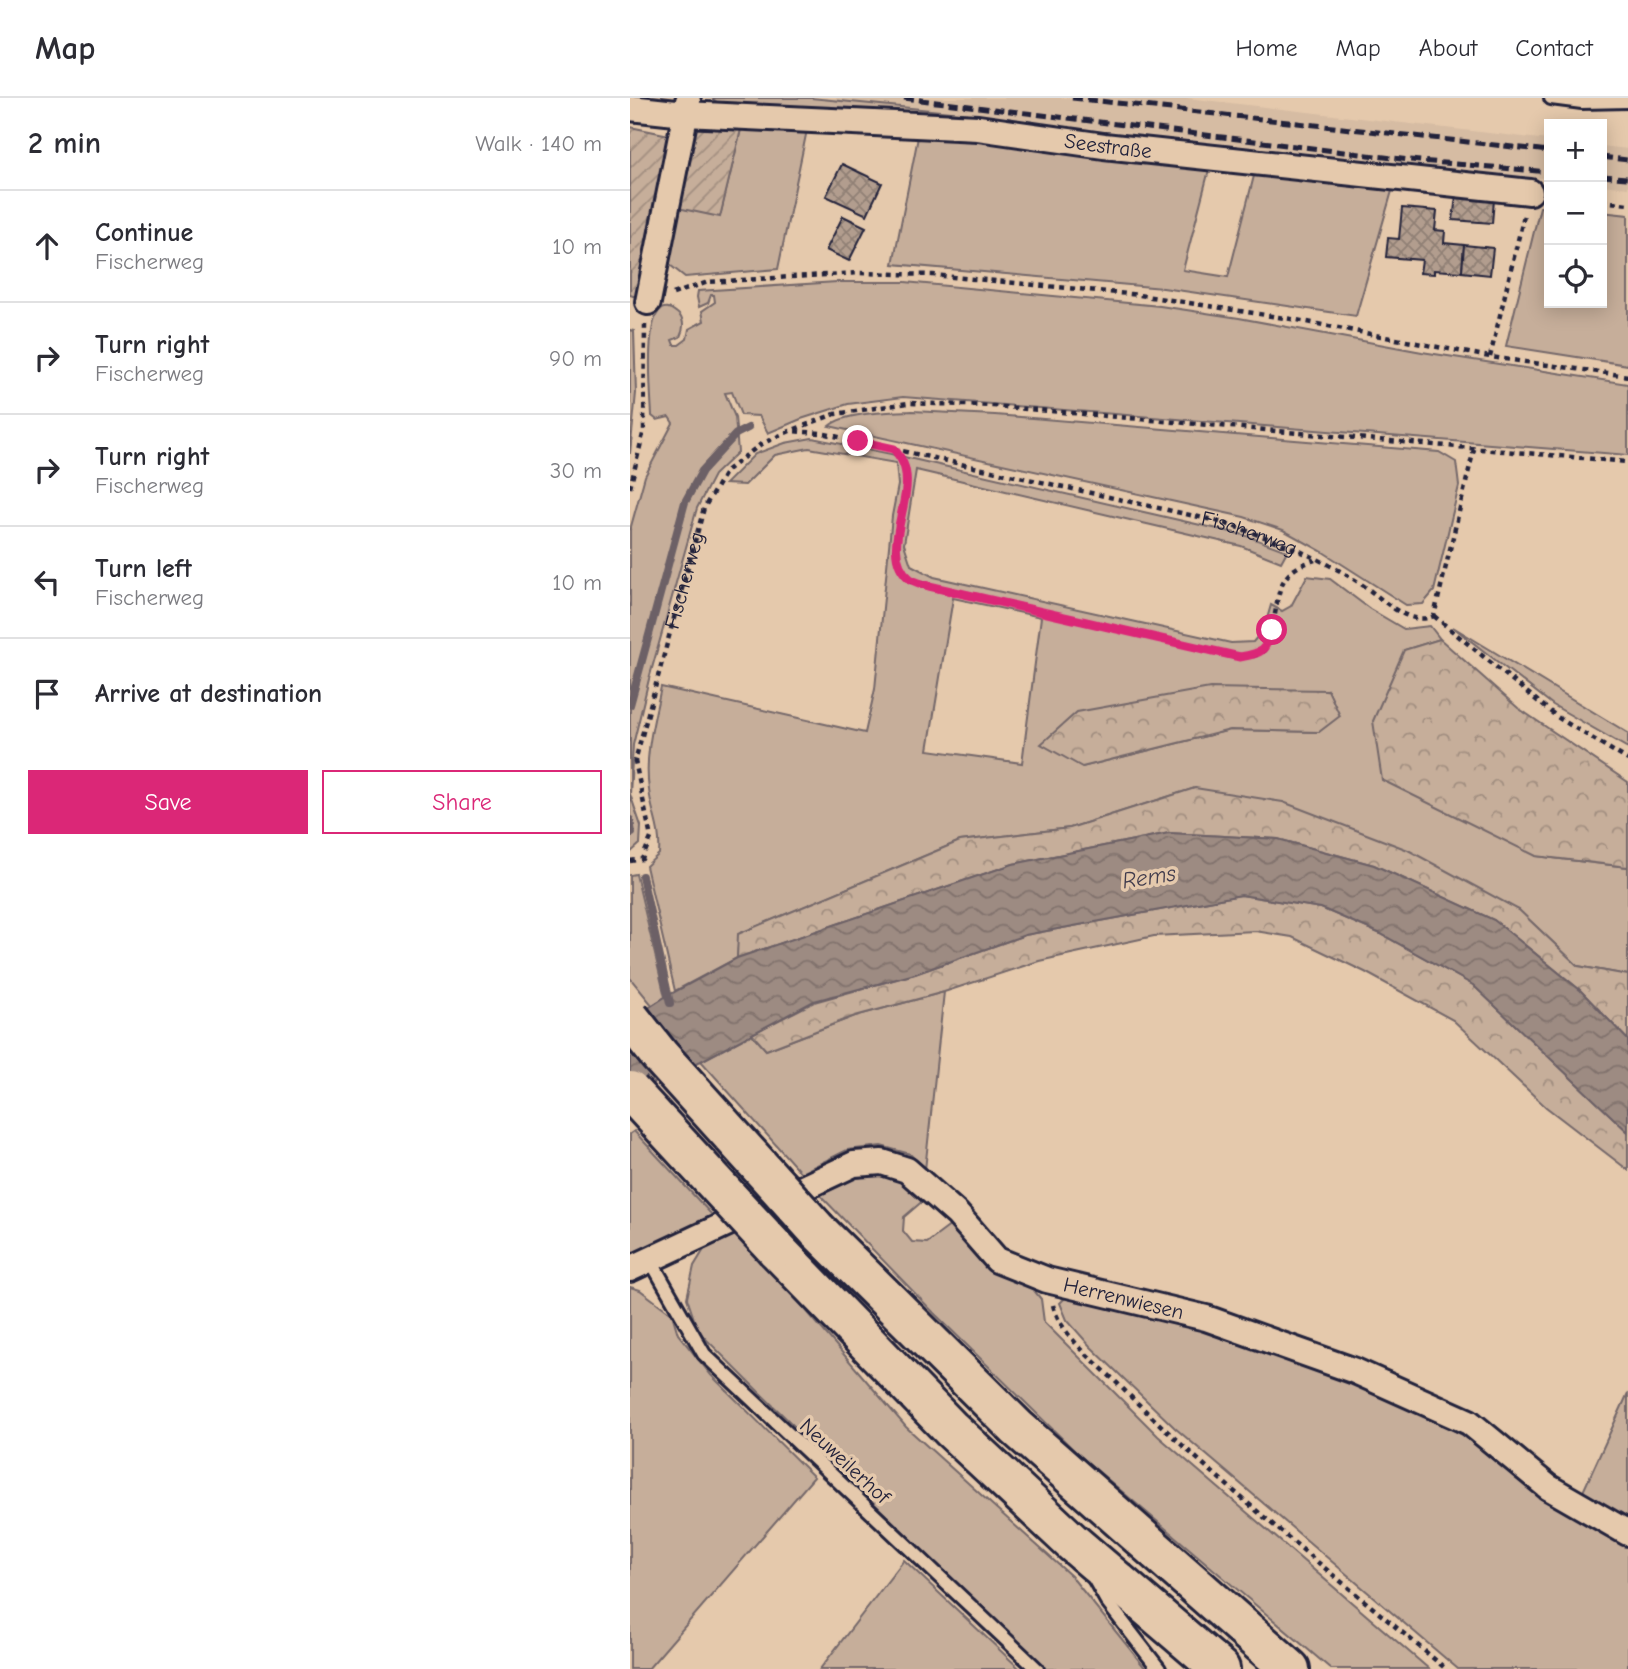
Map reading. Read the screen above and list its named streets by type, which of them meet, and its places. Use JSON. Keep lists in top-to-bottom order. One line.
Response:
{"streets":{"street":["Seestraße","Herrenwiesen"],"lane":["Neuweilerhof"],"path":["Fischerweg"]},"crossings":[["Herrenwiesen","Neuweilerhof"]],"water":["Rems"],"page":{"header":"Map","nav":["Home","Map","About","Contact"],"heading":["2 min","Walk · 140 m"],"map_buttons":["+","−"],"list":[["Continue","Fischerweg","10 m"],["Turn right","Fischerweg","90 m"],["Turn right","Fischerweg","30 m"],["Turn left","Fischerweg","10 m"],"Arrive at destination"],"buttons":["Save","Share"]}}
